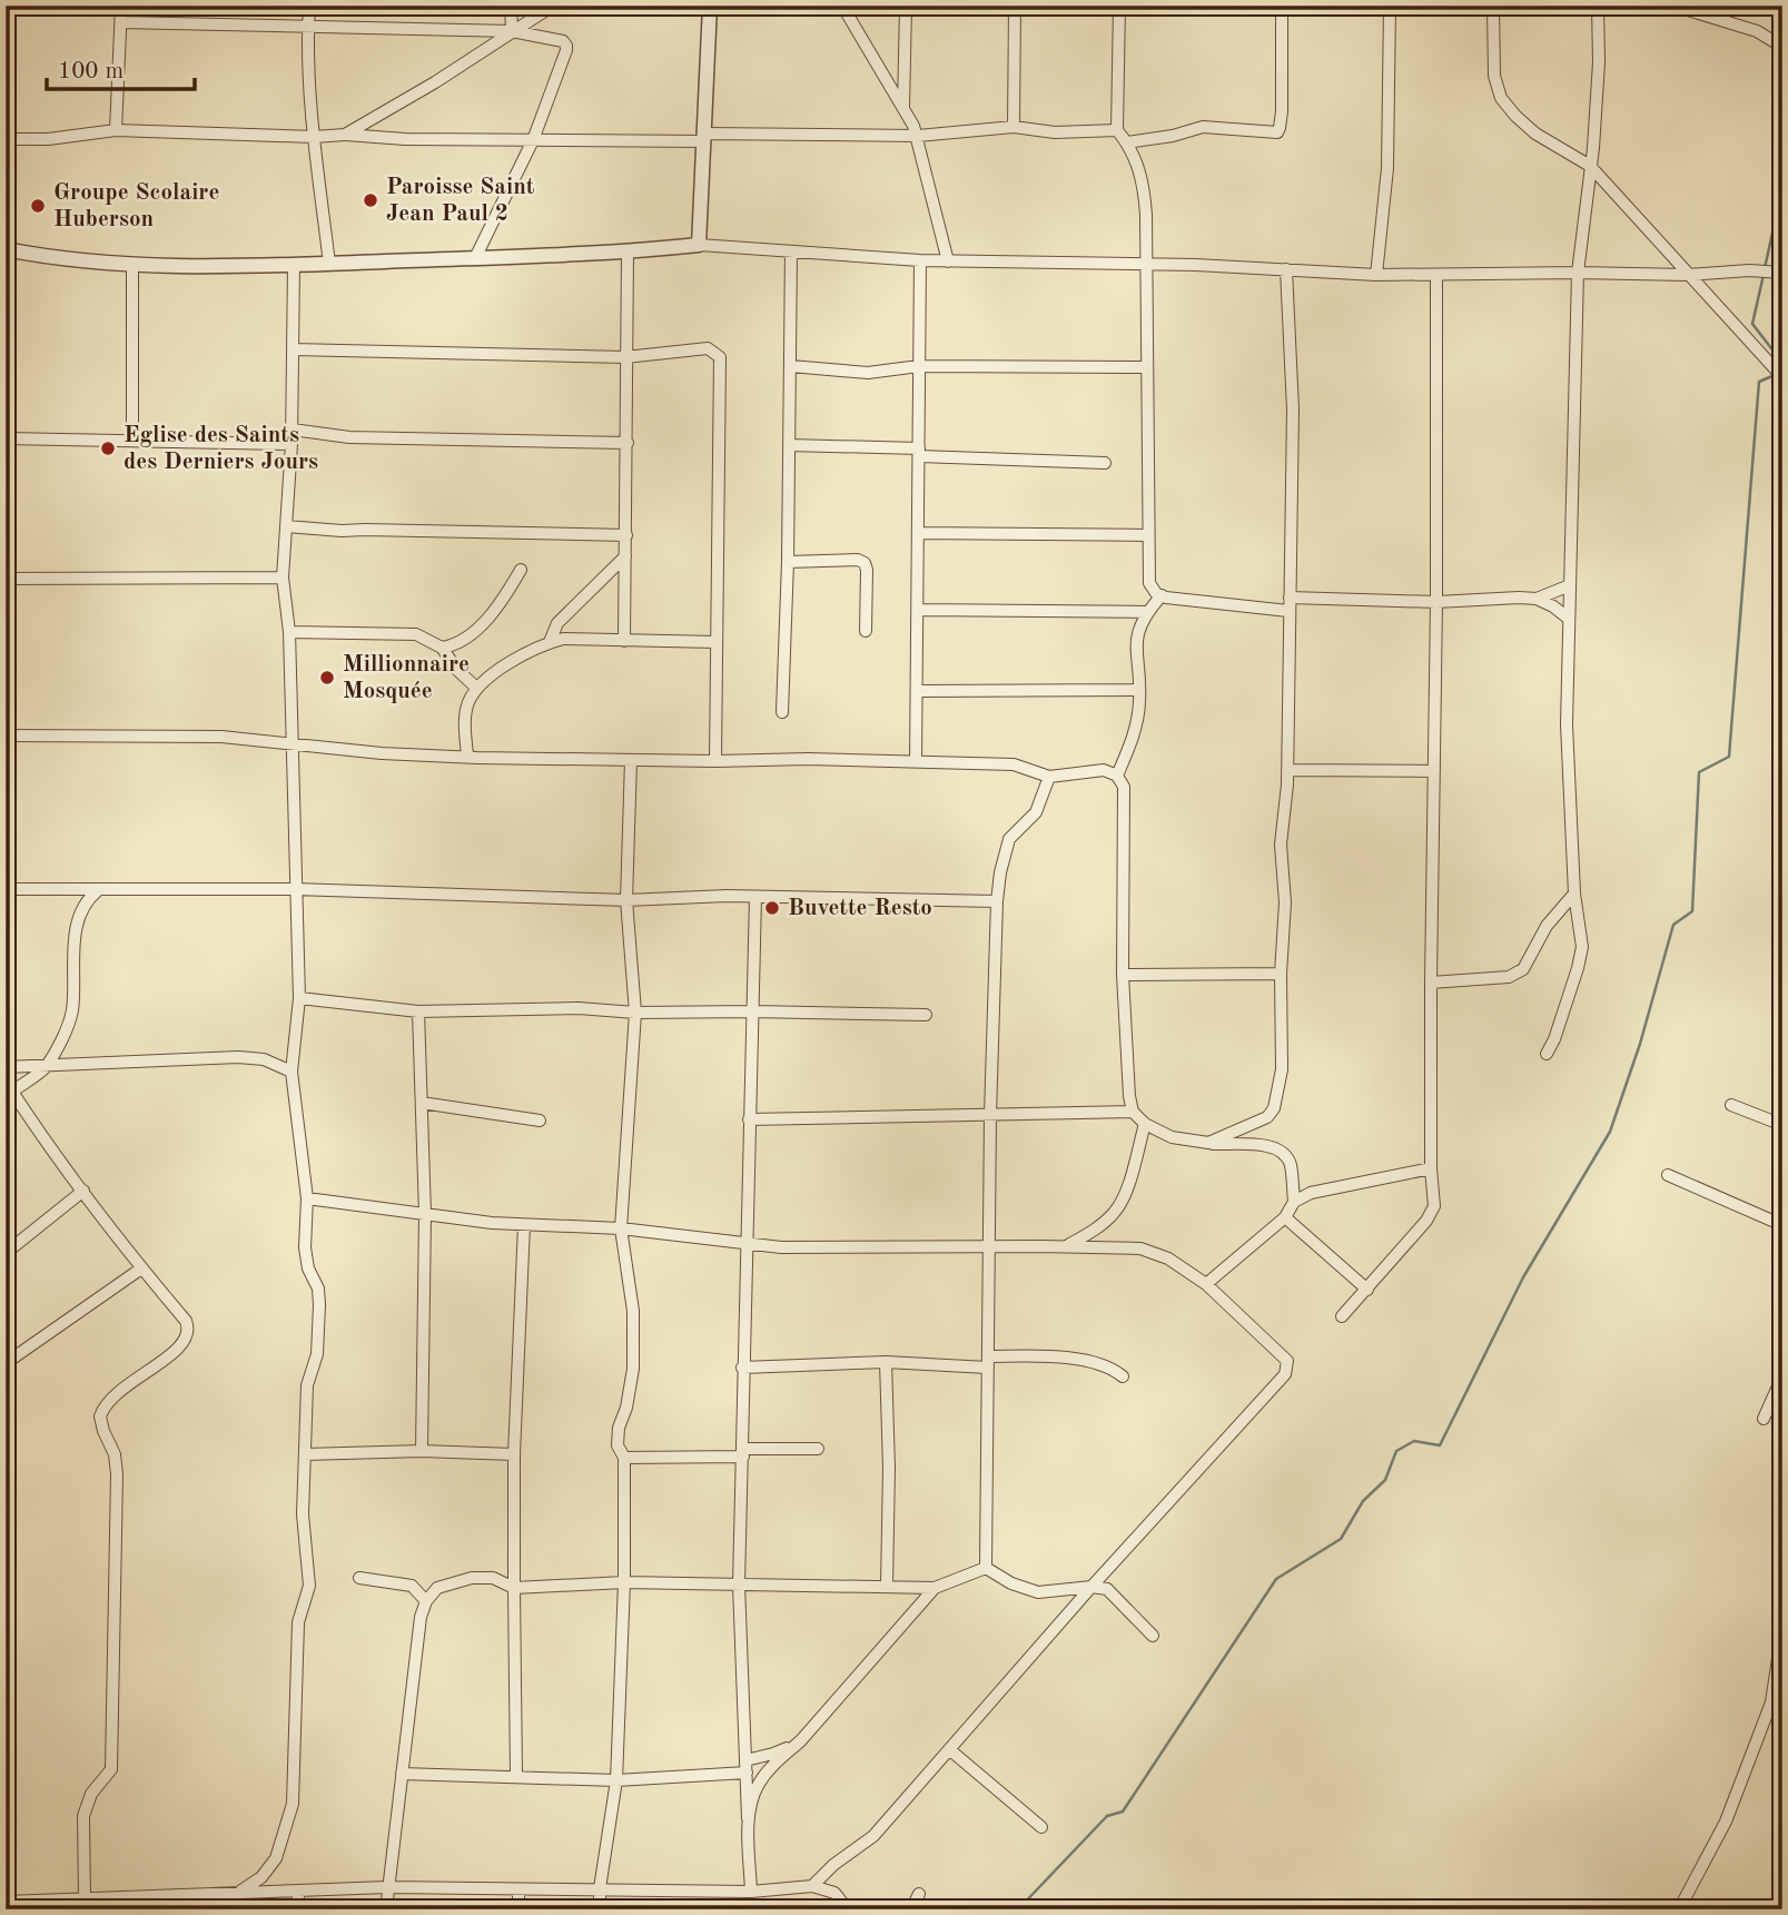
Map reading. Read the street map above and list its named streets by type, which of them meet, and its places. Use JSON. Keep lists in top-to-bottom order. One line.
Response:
{"places":["Paroisse Saint Jean Paul 2","Groupe Scolaire Huberson","Eglise des Saints des Derniers Jours","Millionnaire Mosquée","Buvette Resto"],"scale_bar":"100 m"}
